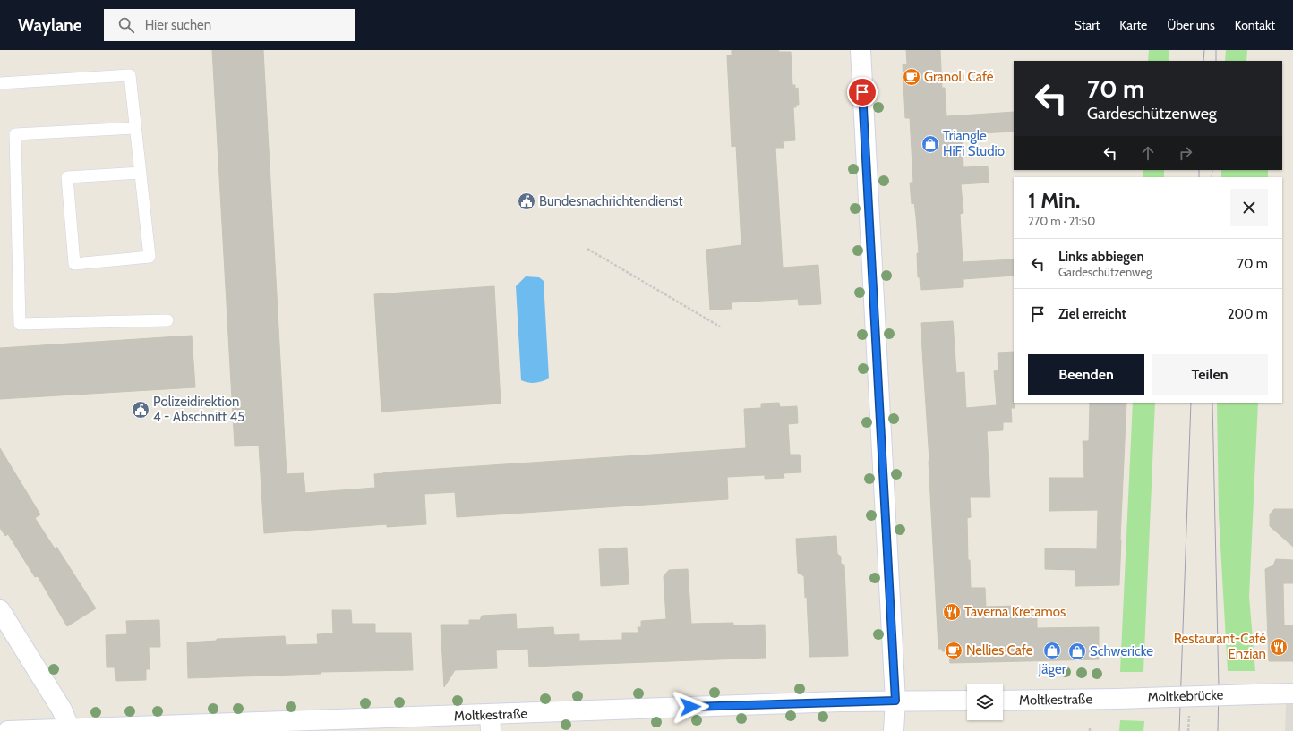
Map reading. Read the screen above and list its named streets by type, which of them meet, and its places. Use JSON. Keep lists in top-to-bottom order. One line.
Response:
{"streets":{"street":["Moltkebrücke","Moltkestraße"]},"crossings":[["Moltkebrücke","Moltkestraße"]],"places":{"cafe":["Granoli Café","Nellies Cafe"],"shop":["Triangle HiFi Studio","Jäger","Schwericke"],"public building":["Bundesnachrichtendienst","Polizeidirektion 4 - Abschnitt 45"],"restaurant":["Taverna Kretamos","Restaurant-Café Enzian"]},"page":{"header":"Waylane","search":"Hier suchen","nav":["Start","Karte","Über uns","Kontakt"],"turn":["70 m","Gardeschützenweg"],"heading":["1 Min.","270 m · 21:50"],"list":[{"name":"Links abbiegen","note":"Gardeschützenweg","value":"70 m"},{"name":"Ziel erreicht","value":"200 m"}],"buttons":["Beenden","Teilen"]}}
